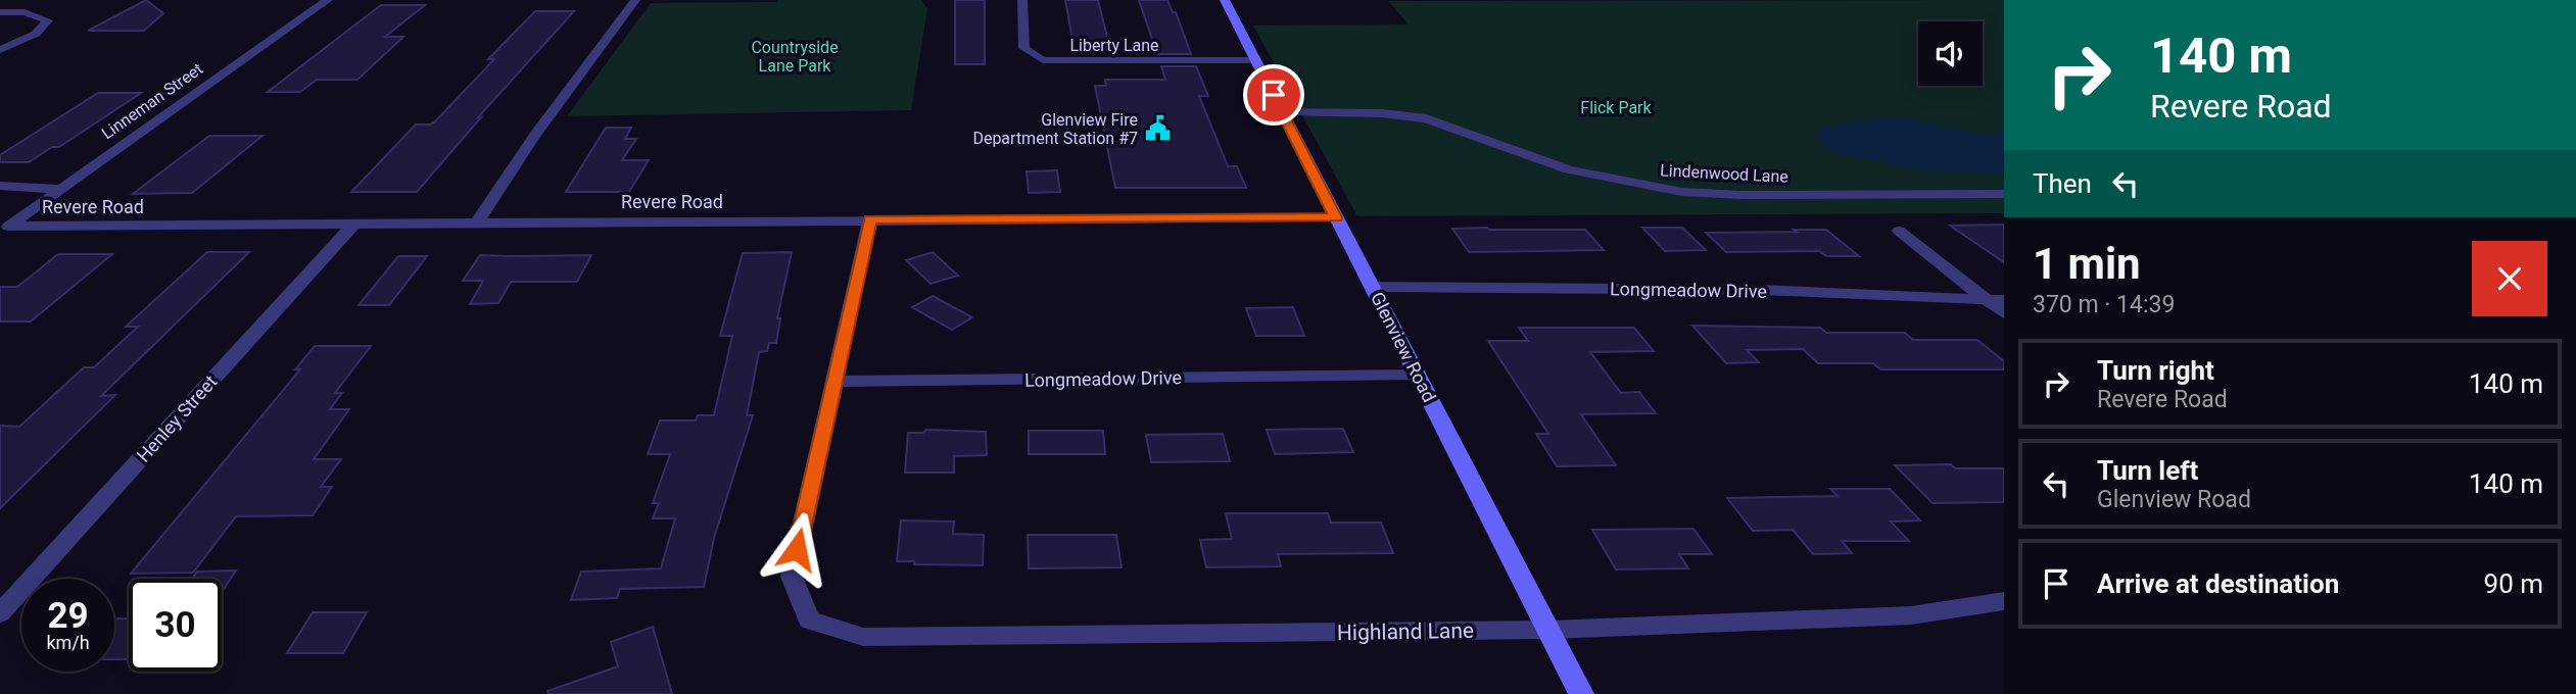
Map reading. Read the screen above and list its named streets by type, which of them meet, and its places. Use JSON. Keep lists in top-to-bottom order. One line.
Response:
{"streets":{"main road":["Glenview Road"],"street":["Liberty Lane","Linneman Street","Lindenwood Lane","Revere Road","Longmeadow Drive","Henley Street","Highland Lane"]},"crossings":[["Liberty Lane","Glenview Road"],["Linneman Street","Revere Road"],["Lindenwood Lane","Glenview Road"],["Revere Road","Glenview Road"],["Revere Road","Henley Street"],["Longmeadow Drive","Glenview Road"],["Longmeadow Drive","Highland Lane"],["Glenview Road","Highland Lane"]],"parks":["Countryside Lane Park","Flick Park"],"places":{"public building":["Glenview Fire Department Station #7"]},"page":{"turn":["140 m","Revere Road"],"then":"Then","heading":["1 min","370 m · 14:39"],"list":[{"name":"Turn right","note":"Revere Road","value":"140 m"},{"name":"Turn left","note":"Glenview Road","value":"140 m"},{"name":"Arrive at destination","value":"90 m"}],"speed":"29 km/h","limit":"30"}}
